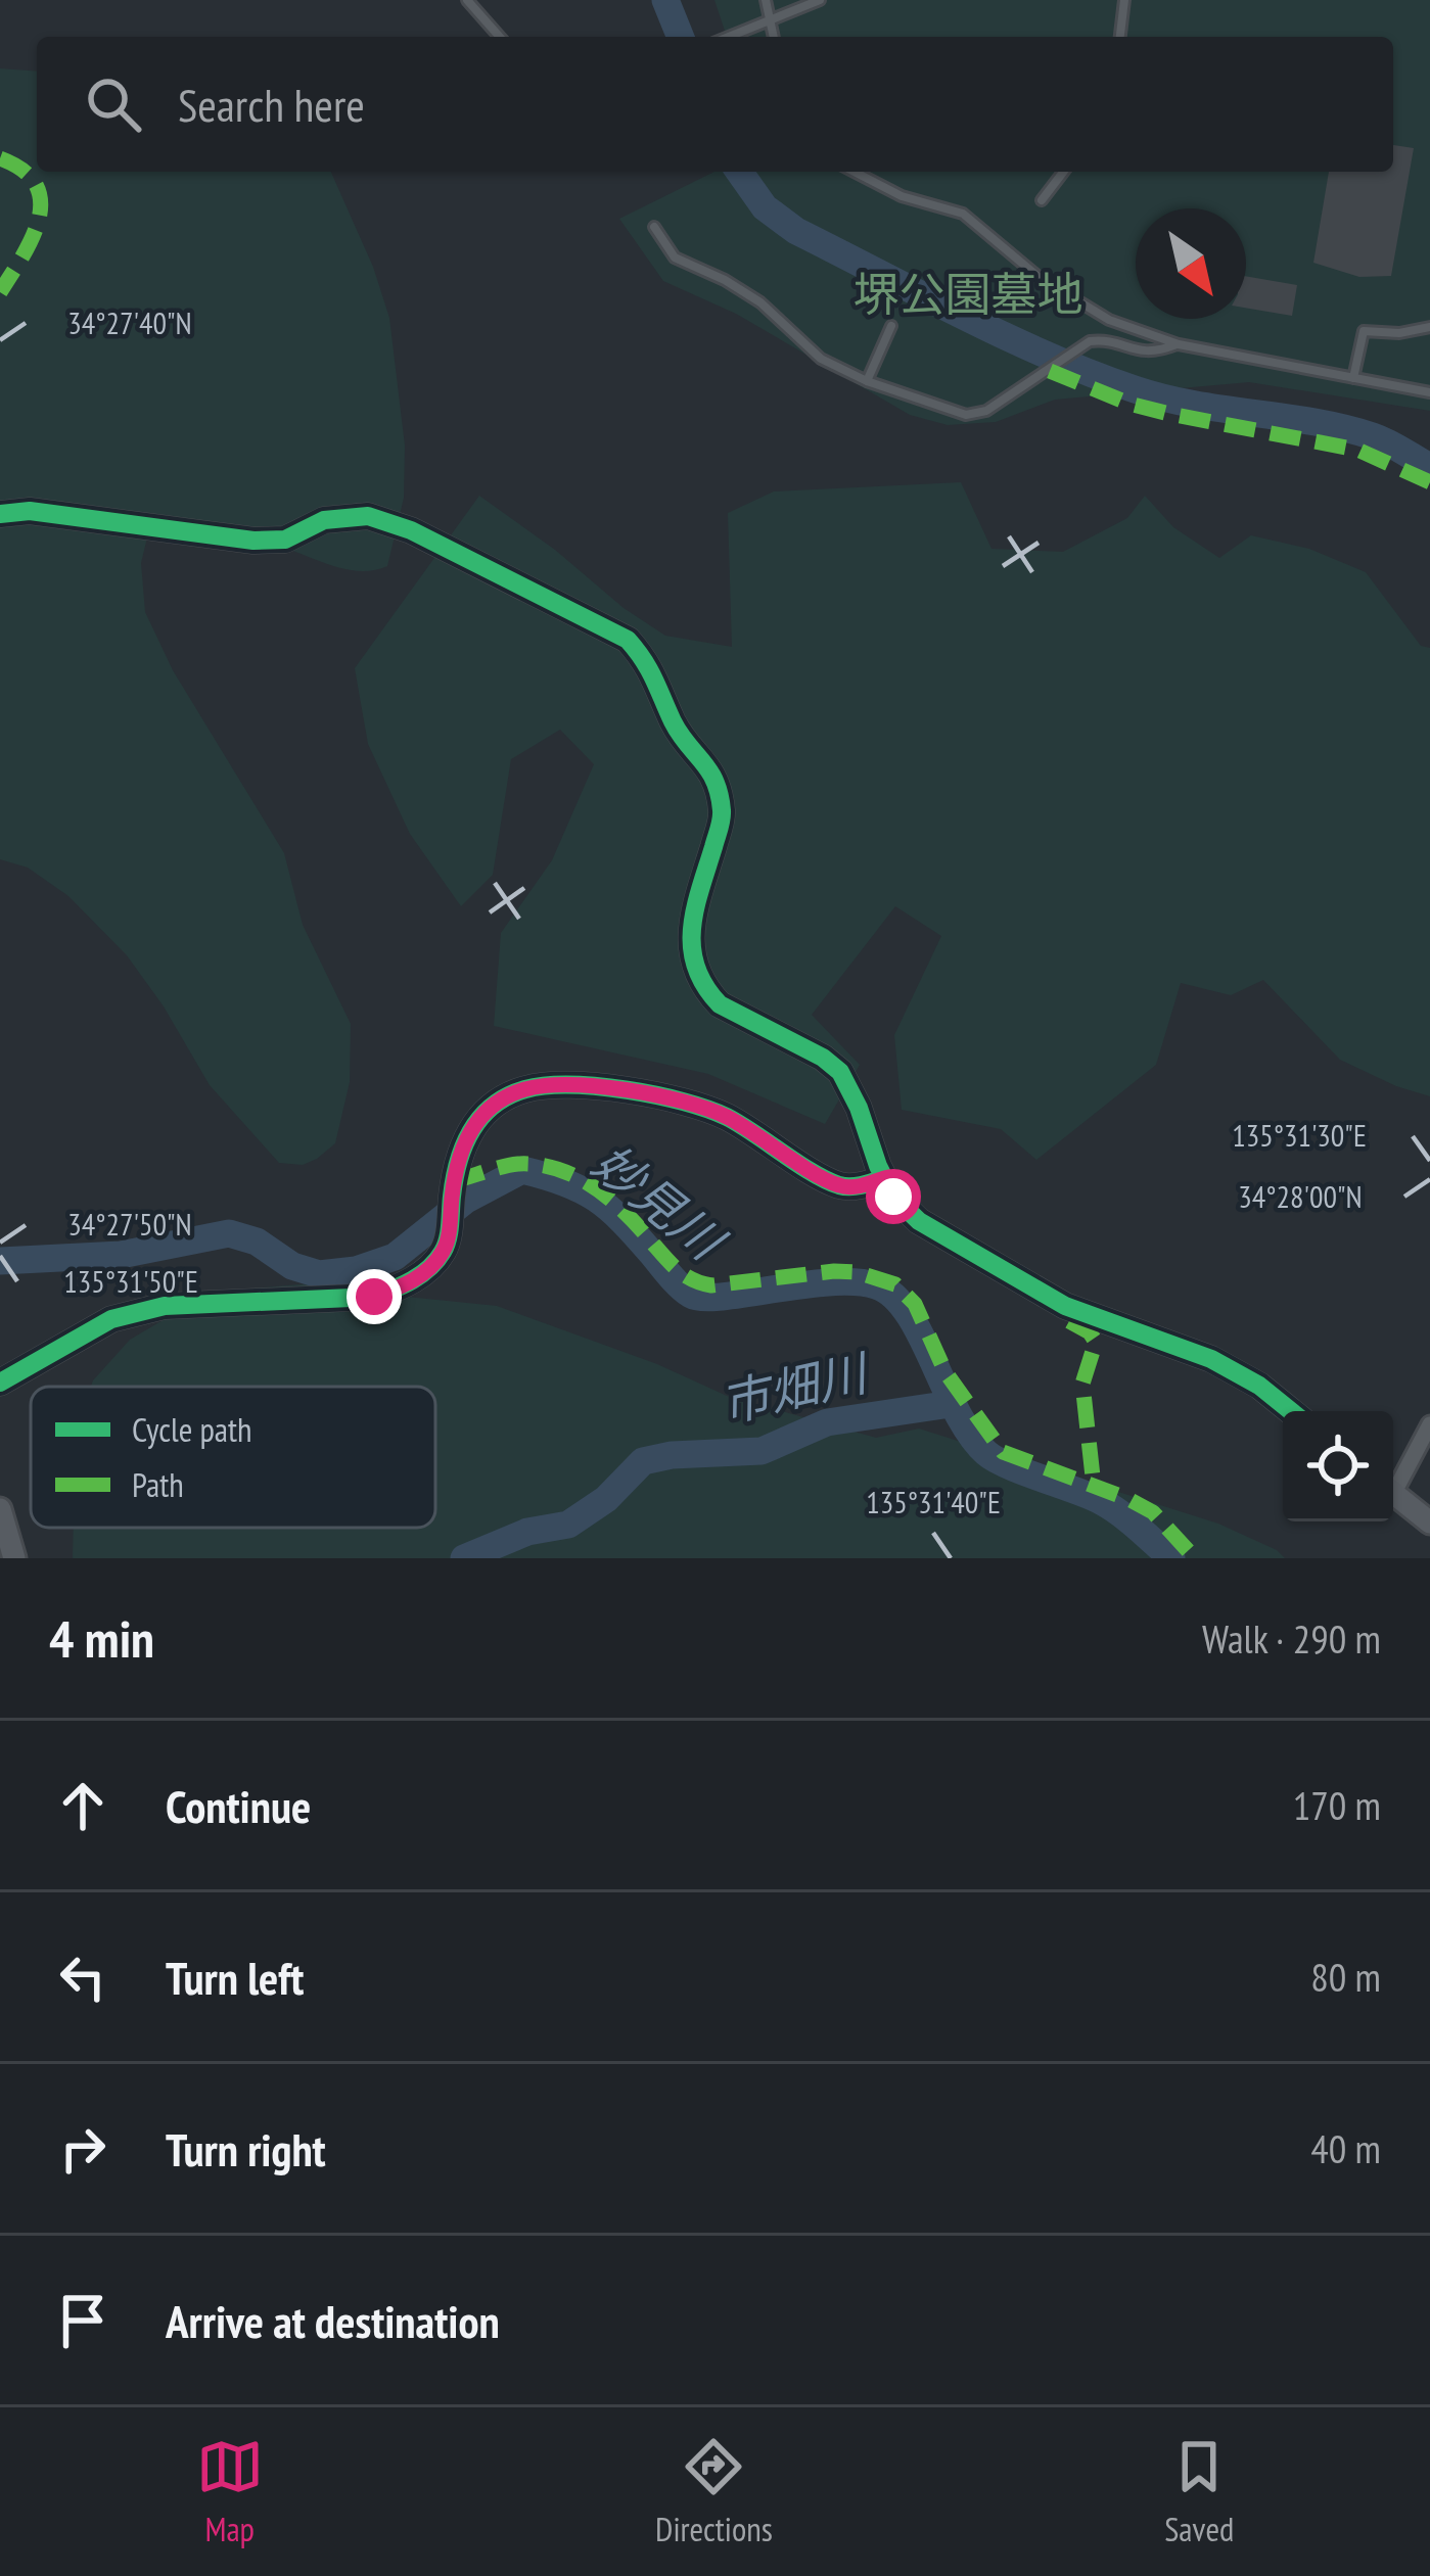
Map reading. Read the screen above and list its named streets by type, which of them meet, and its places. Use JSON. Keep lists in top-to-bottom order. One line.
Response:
{"water":["妙見川","市畑川"],"parks":["堺公園墓地"],"legend":["Cycle path","Path"],"north":"bottom right","page":{"search":"Search here","heading":["4 min","Walk · 290 m"],"list":[["Continue","170 m"],["Turn left","80 m"],["Turn right","40 m"],"Arrive at destination"],"nav":["Map","Directions","Saved"]},"coordinates":["34°27'40\"N","135°31'30\"E","34°28'00\"N","34°27'50\"N","135°31'50\"E","135°31'40\"E"]}
